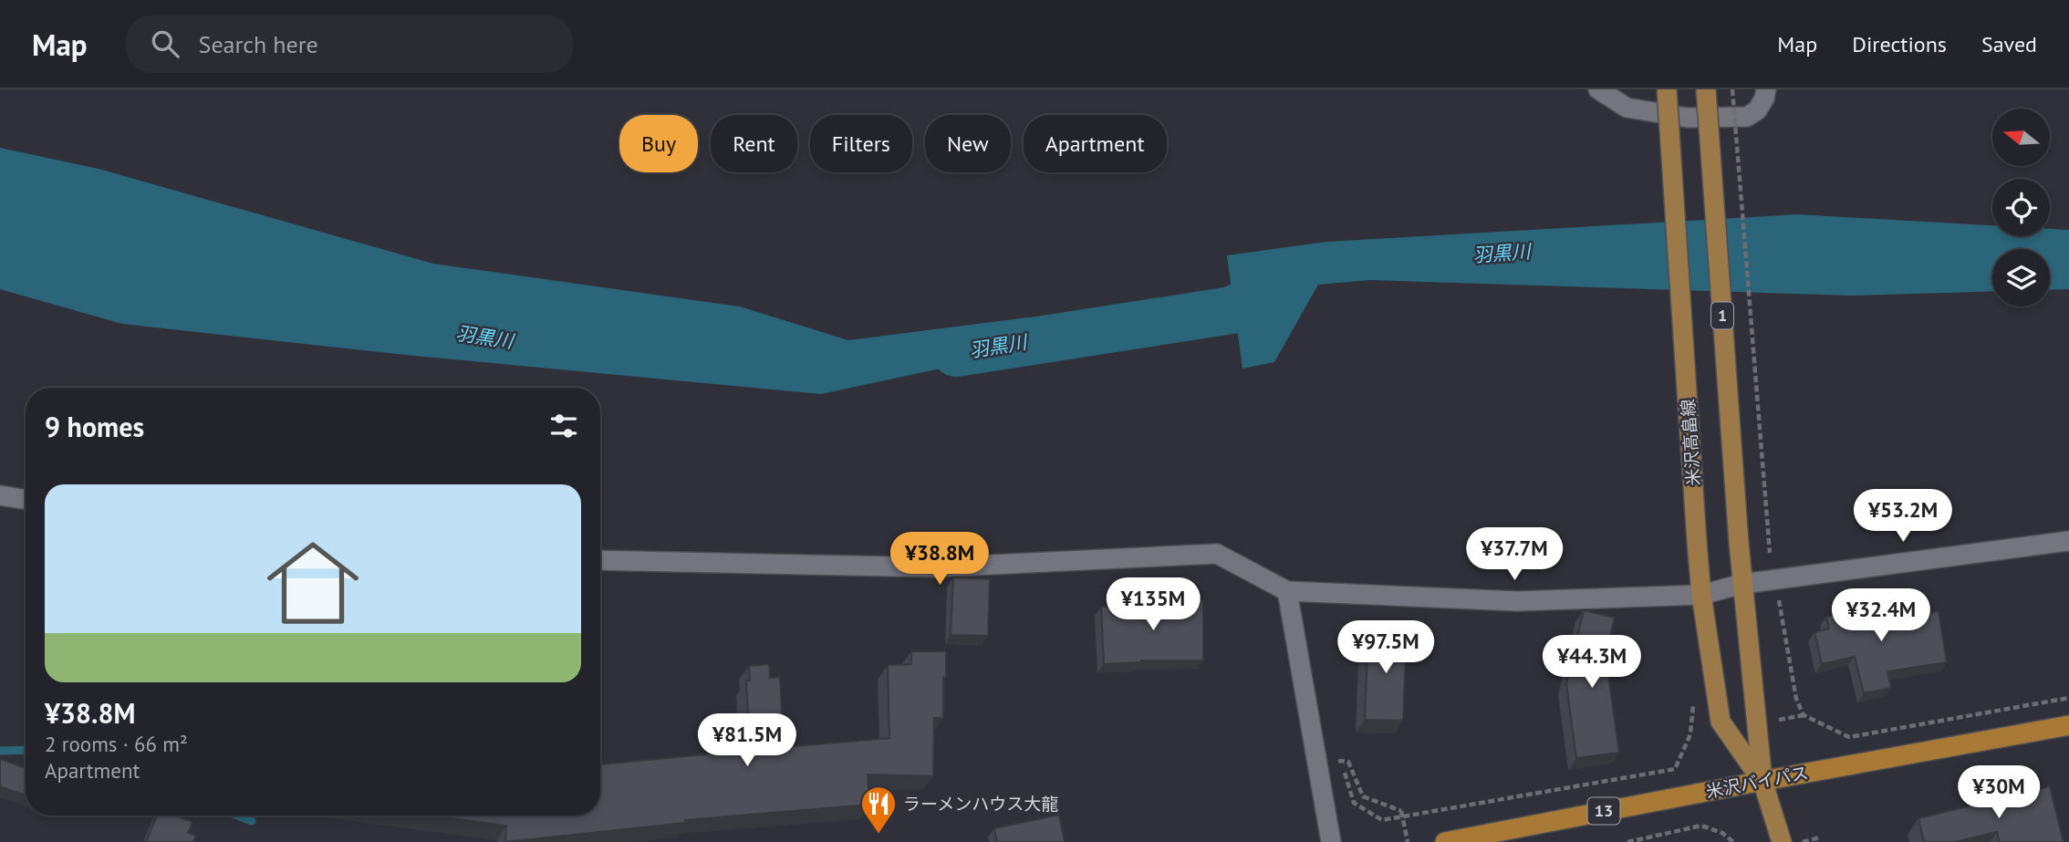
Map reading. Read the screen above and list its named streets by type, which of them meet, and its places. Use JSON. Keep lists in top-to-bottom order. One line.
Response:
{"streets":{"highway":["米沢バイパス","13"],"main road":["1","米沢高畠線"]},"crossings":[["米沢高畠線","米沢バイパス"]],"water":["羽黒川"],"places":{"restaurant":["ラーメンハウス大龍"]},"north":"left","page":{"header":"Map","search":"Search here","nav":["Map","Directions","Saved"],"chip":["Buy","Rent","Filters","New","Apartment"],"heading":"9 homes","list":[{"name":"¥38.8M","note":"2 rooms · 66 m² · Apartment"}],"price":["¥53.2M","¥37.7M","¥38.8M","¥135M","¥32.4M","¥97.5M","¥44.3M","¥81.5M","¥30M"]}}
